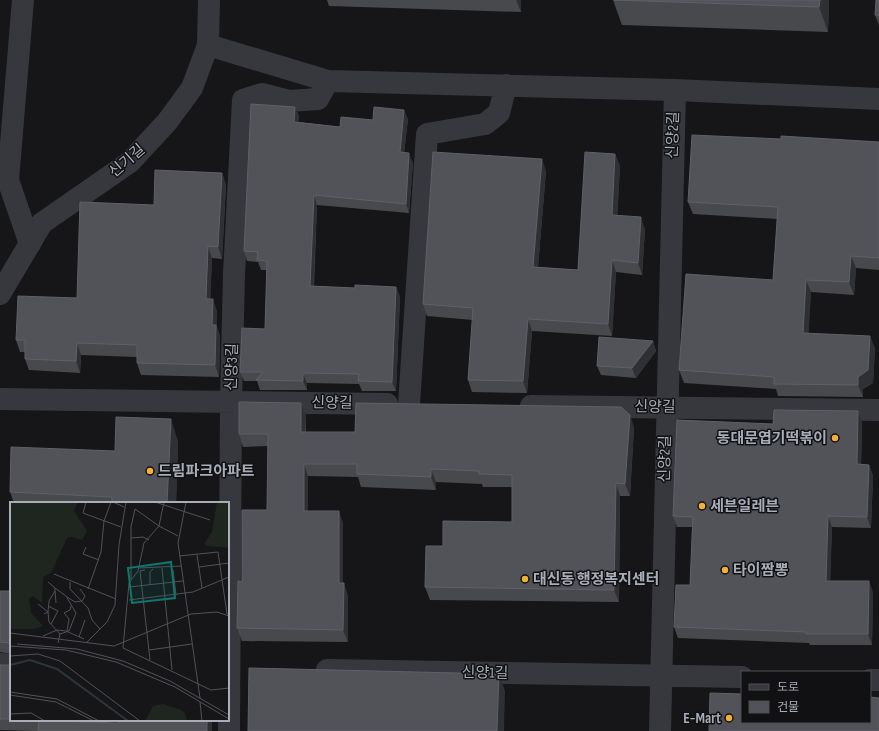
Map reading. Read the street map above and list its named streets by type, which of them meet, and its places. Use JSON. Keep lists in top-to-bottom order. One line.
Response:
{"streets":{"street":["신양2길","신기길","신양3길","신양길","신양1길"]},"crossings":[["신양2길","신양길"],["신양2길","신양1길"],["신양3길","신양길"]],"places":["동대문엽기떡볶이","드림파크아파트","세븐일레븐","타이짬뽕","대신동 행정복지센터","E-Mart"],"legend":["도로","건물"]}
